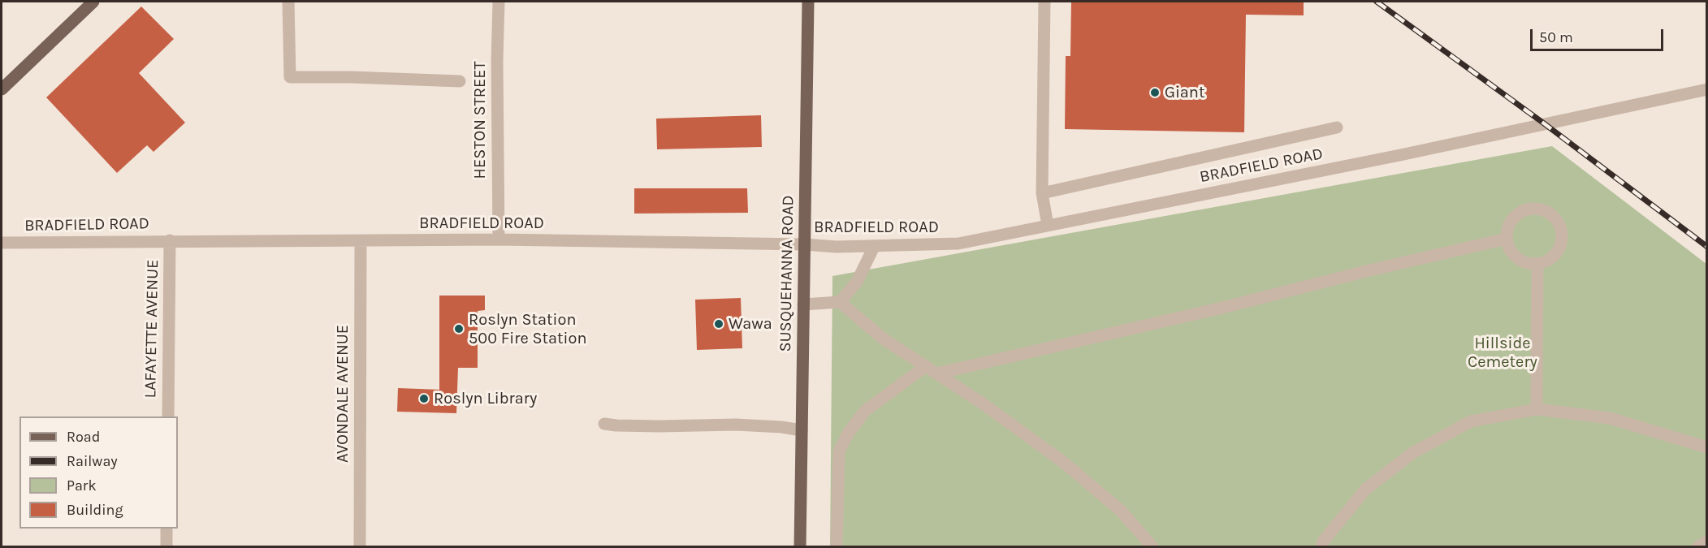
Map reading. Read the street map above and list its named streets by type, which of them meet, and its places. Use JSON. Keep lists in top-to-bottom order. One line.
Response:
{"streets":{"main road":["SUSQUEHANNA ROAD"],"street":["HESTON STREET","BRADFIELD ROAD","LAFAYETTE AVENUE","AVONDALE AVENUE"]},"crossings":[["HESTON STREET","BRADFIELD ROAD"],["BRADFIELD ROAD","SUSQUEHANNA ROAD"],["BRADFIELD ROAD","LAFAYETTE AVENUE"],["BRADFIELD ROAD","AVONDALE AVENUE"]],"parks":["Hillside Cemetery"],"places":["Giant","Wawa","Roslyn Station 500 Fire Station","Roslyn Library"],"legend":["Road","Railway","Park","Building"],"scale_bar":"50 m"}
